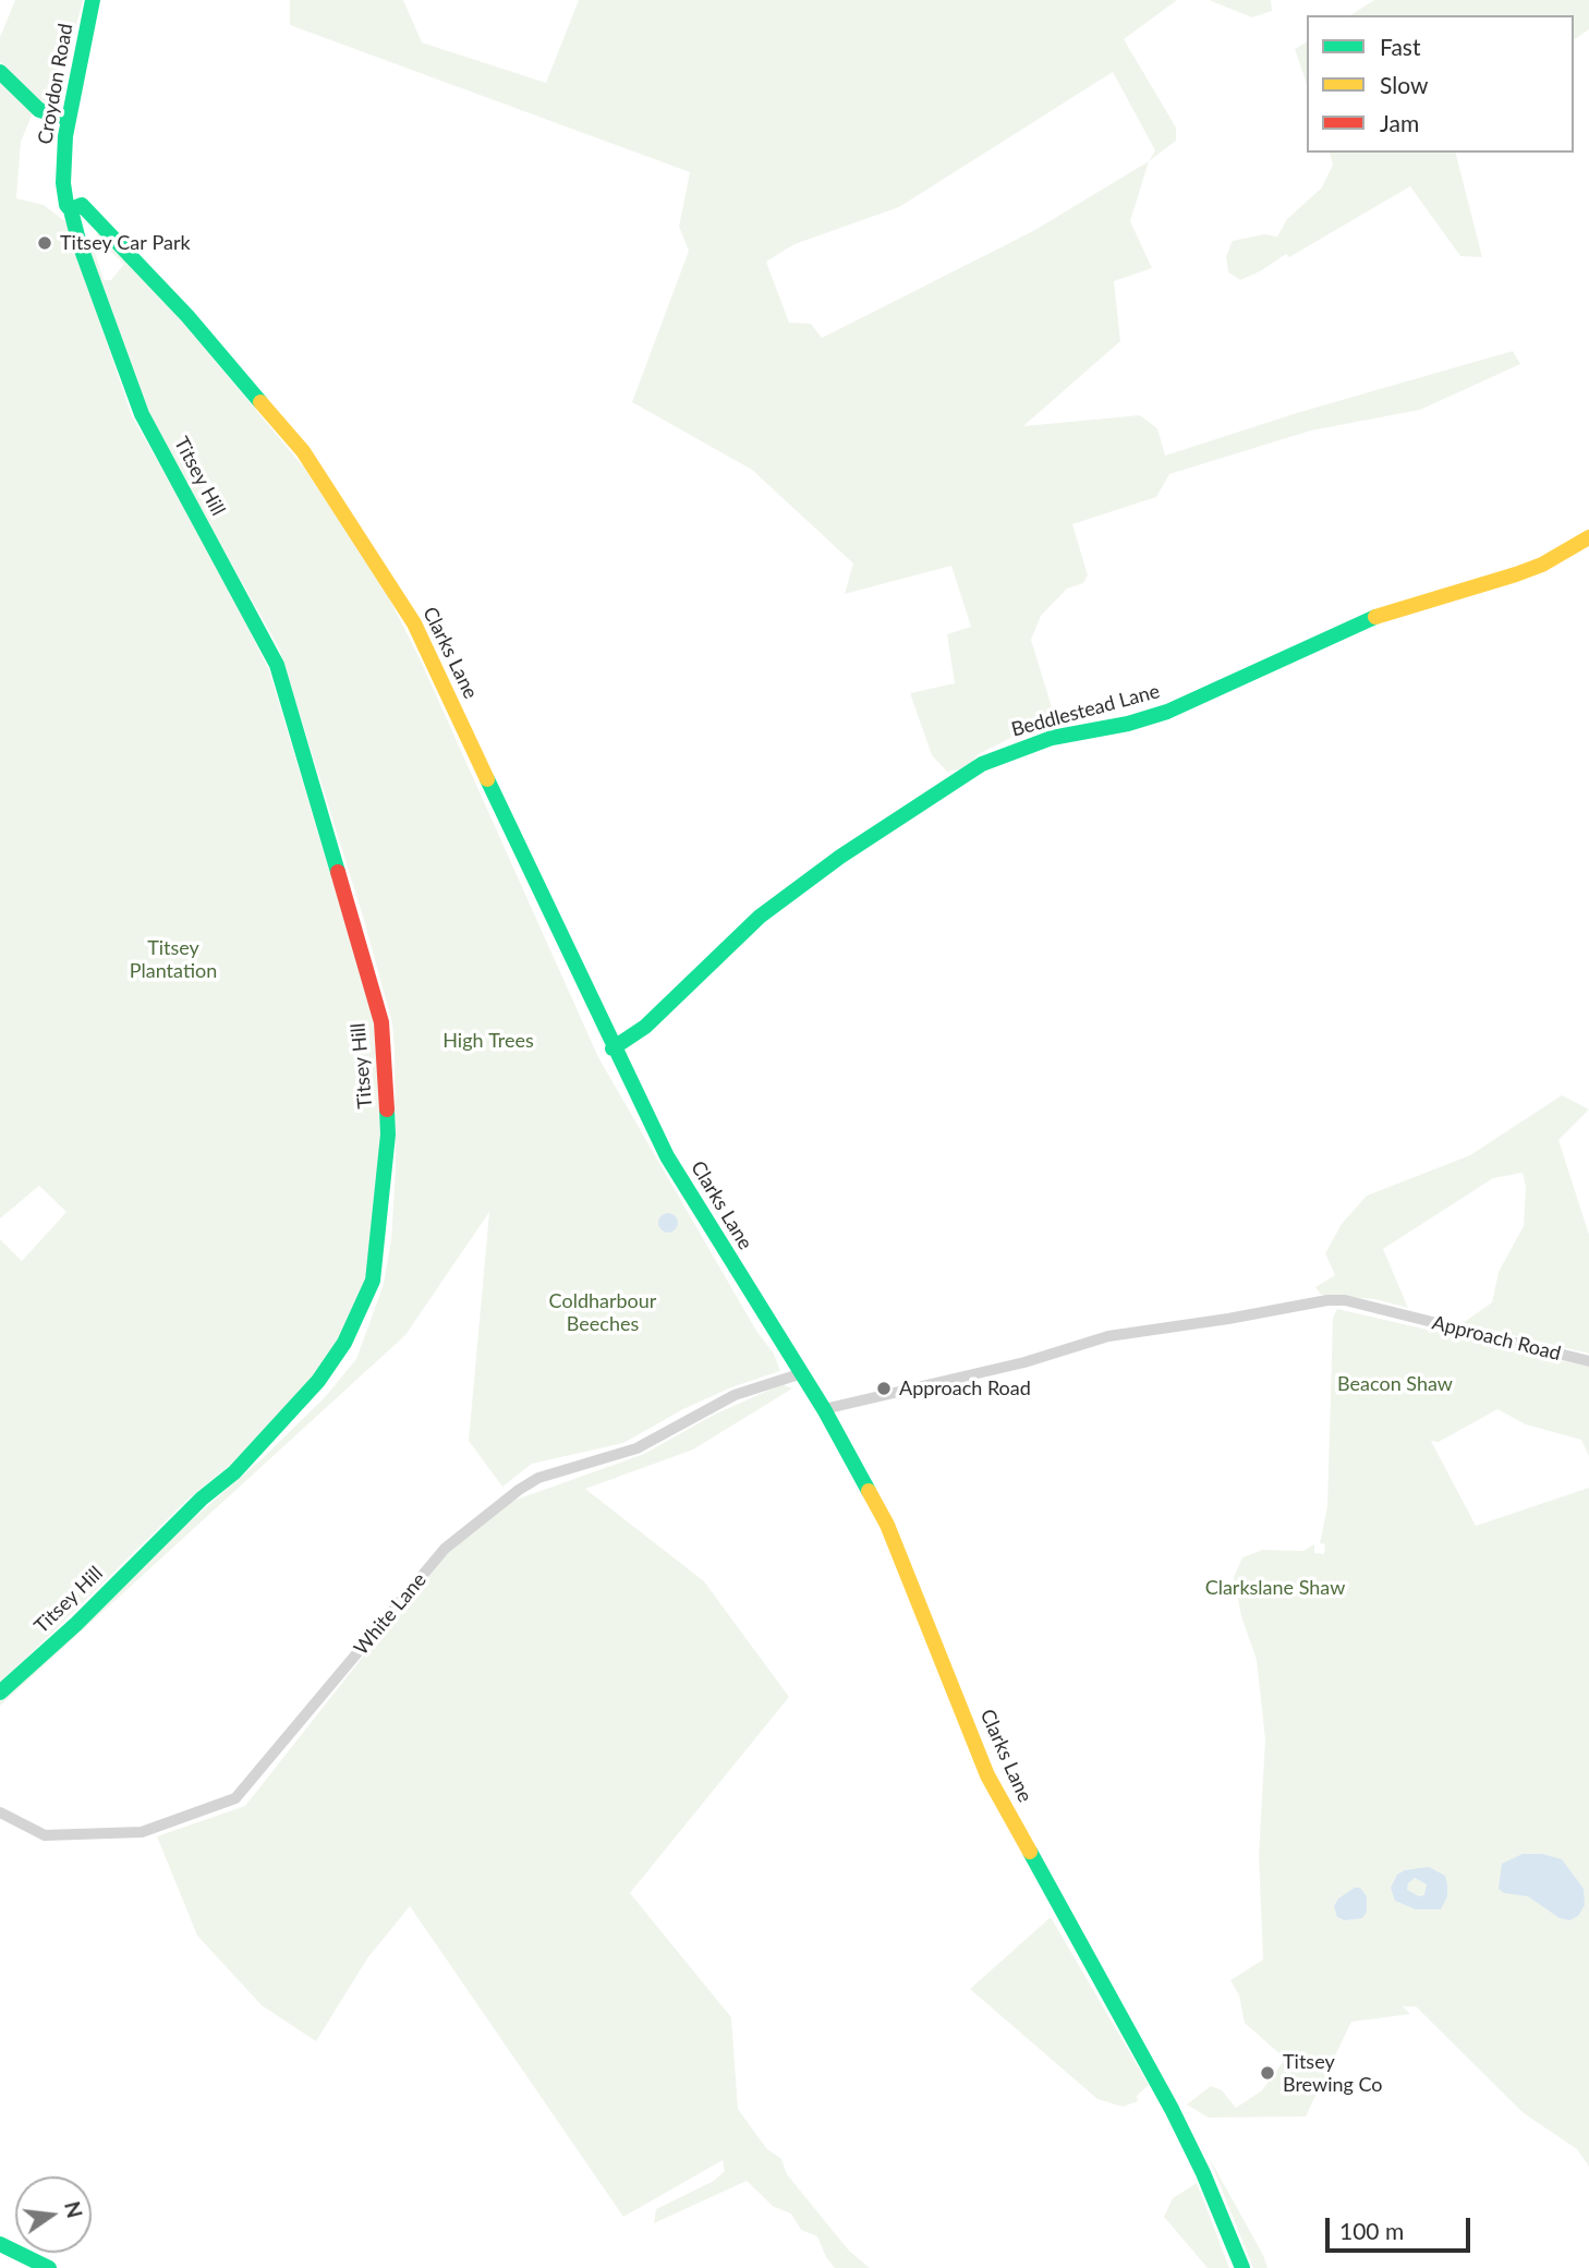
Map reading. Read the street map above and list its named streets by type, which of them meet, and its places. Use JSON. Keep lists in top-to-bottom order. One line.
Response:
{"streets":{"main road":["Croydon Road","Titsey Hill","Clarks Lane","Beddlestead Lane"],"street":["Approach Road","White Lane"]},"crossings":[["Croydon Road","Titsey Hill"],["Croydon Road","Clarks Lane"],["Titsey Hill","Clarks Lane"],["Clarks Lane","Beddlestead Lane"],["Clarks Lane","Approach Road"],["Clarks Lane","White Lane"]],"parks":["Titsey Plantation","High Trees","Coldharbour Beeches","Beacon Shaw","Clarkslane Shaw"],"places":["Titsey Car Park","Approach Road","Titsey Brewing Co"],"legend":["Fast","Slow","Jam"],"scale_bar":"100 m","north":"right"}
